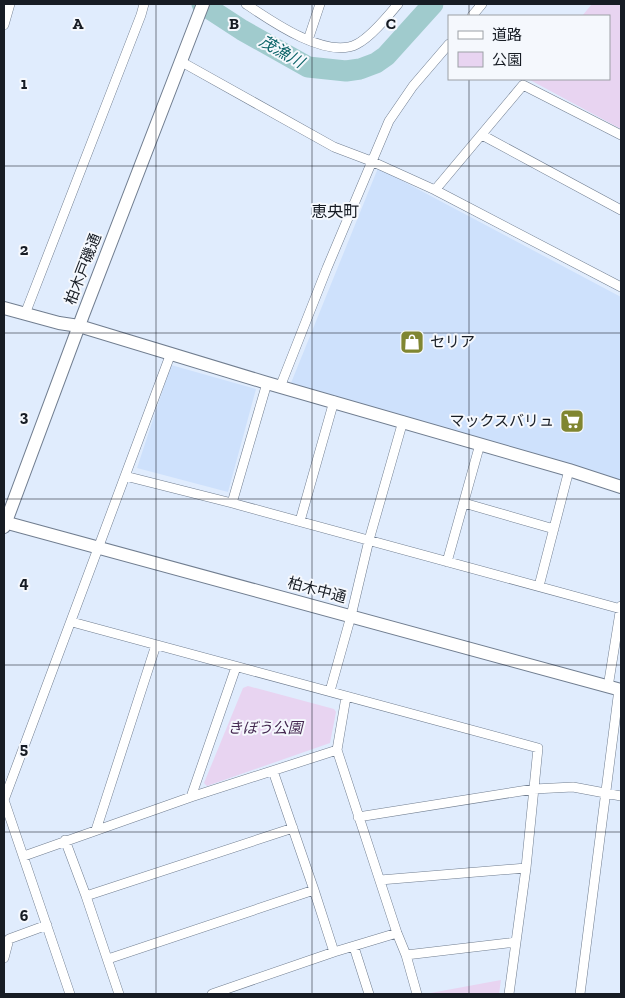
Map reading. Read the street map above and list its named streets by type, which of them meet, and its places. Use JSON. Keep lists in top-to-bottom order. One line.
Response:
{"streets":{"street":["柏木戸磯通","柏木中通"]},"crossings":[["柏木戸磯通","柏木中通"]],"districts":["恵央町"],"water":["茂漁川"],"parks":["きぼう公園"],"places":{"shop":["セリア"],"supermarket":["マックスバリュ"]},"legend":["道路","公園"],"grid":{"columns":["A","B","C"],"rows":["1","2","3","4","5","6"]}}
